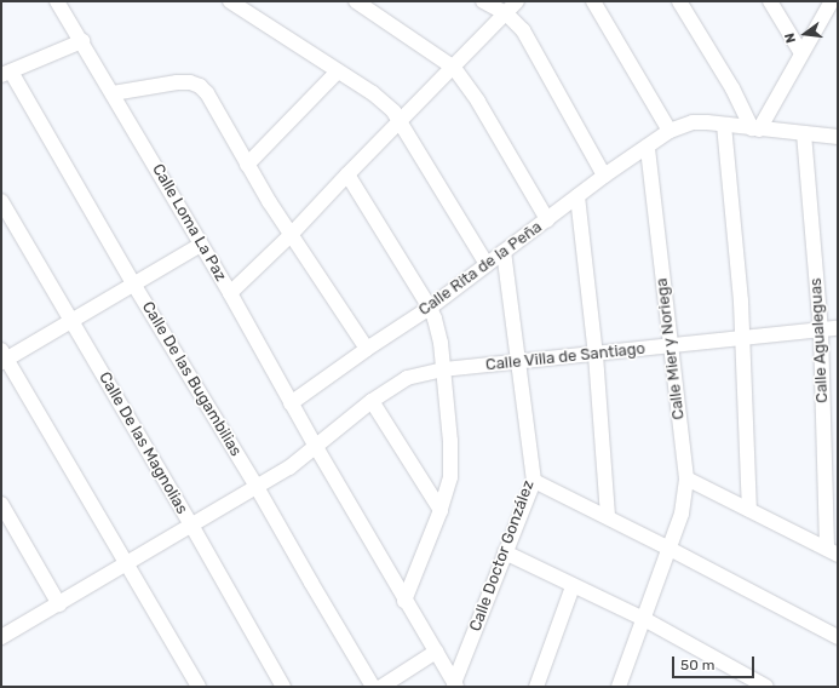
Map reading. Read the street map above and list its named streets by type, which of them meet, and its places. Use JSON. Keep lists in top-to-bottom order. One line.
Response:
{"streets":{"street":["Calle Loma La Paz","Calle Rita de la Peña","Calle Agualeguas","Calle Mier y Noriega","Calle Villa de Santiago","Calle De las Bugambilias","Calle De las Magnolias","Calle Doctor González"]},"crossings":[["Calle Loma La Paz","Calle Rita de la Peña"],["Calle Loma La Paz","Calle Villa de Santiago"],["Calle Loma La Paz","Calle Doctor González"],["Calle Rita de la Peña","Calle Agualeguas"],["Calle Rita de la Peña","Calle Mier y Noriega"],["Calle Rita de la Peña","Calle Doctor González"],["Calle Agualeguas","Calle Villa de Santiago"],["Calle Mier y Noriega","Calle Villa de Santiago"],["Calle Villa de Santiago","Calle De las Bugambilias"],["Calle Villa de Santiago","Calle De las Magnolias"],["Calle Villa de Santiago","Calle Doctor González"]],"scale_bar":"50 m","north":"left"}
